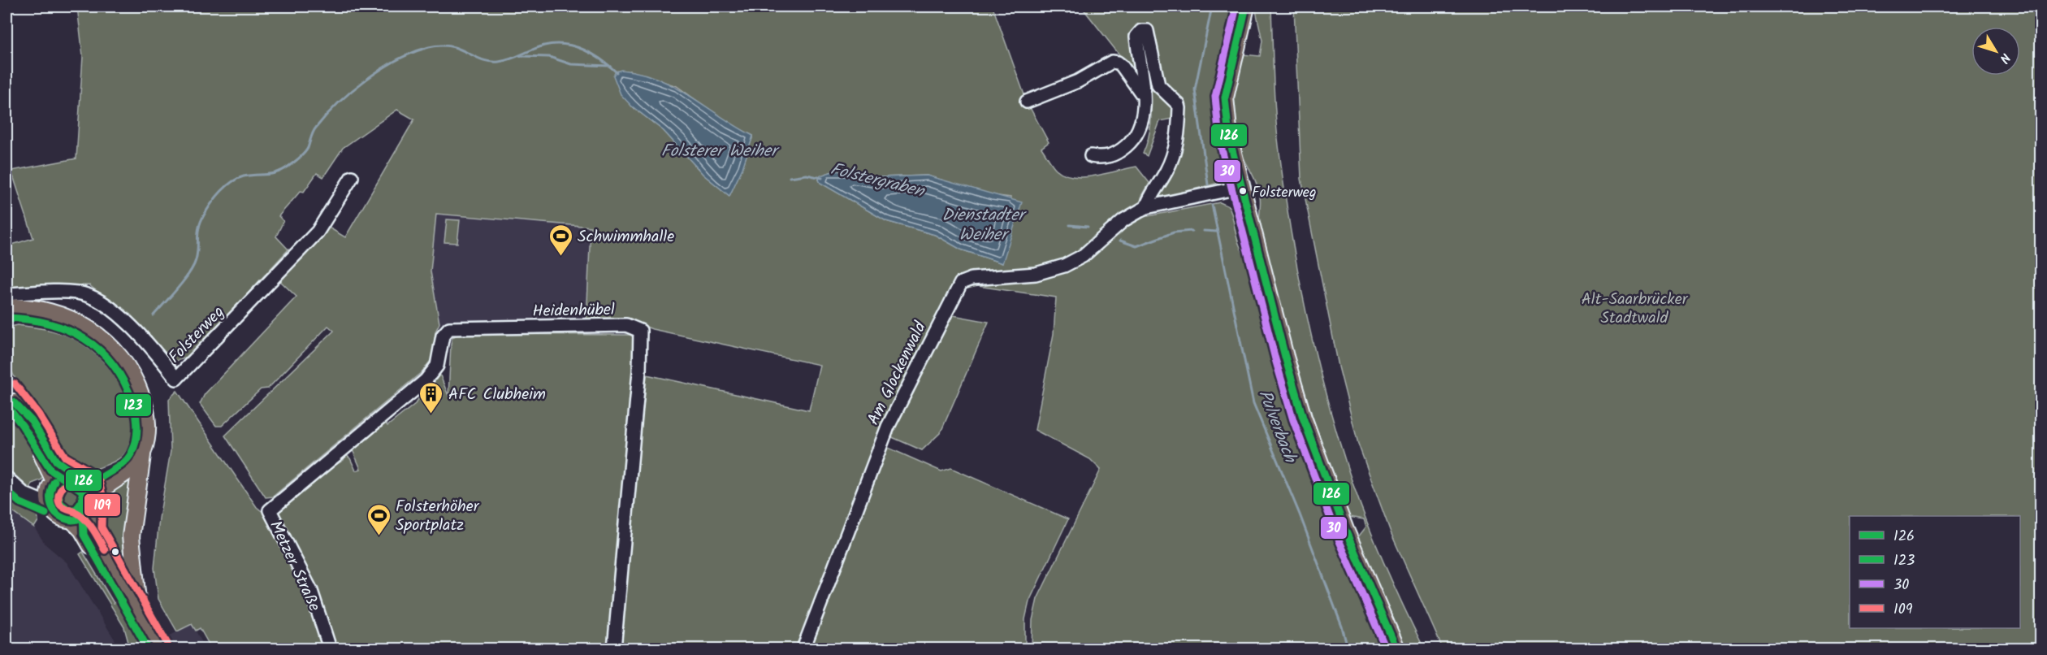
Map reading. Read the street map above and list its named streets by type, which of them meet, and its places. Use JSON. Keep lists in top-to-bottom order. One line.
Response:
{"streets":{"street":["Heidenhübel","Folsterweg","Am Glockenwald","Metzer Straße"]},"crossings":[["Heidenhübel","Metzer Straße"]],"water":["Folsterer Weiher","Folstergraben","Dienstadter Weiher","Pulverbach"],"parks":["Alt-Saarbrücker Stadtwald"],"places":{"other":["Folsterweg"],"sports":["Schwimmhalle","Folsterhöher Sportplatz"],"building":["AFC Clubheim"]},"lines":["transit line 126","transit line 30","transit line 123","transit line 109"],"legend":["126","123","30","109"],"north":"bottom right"}
